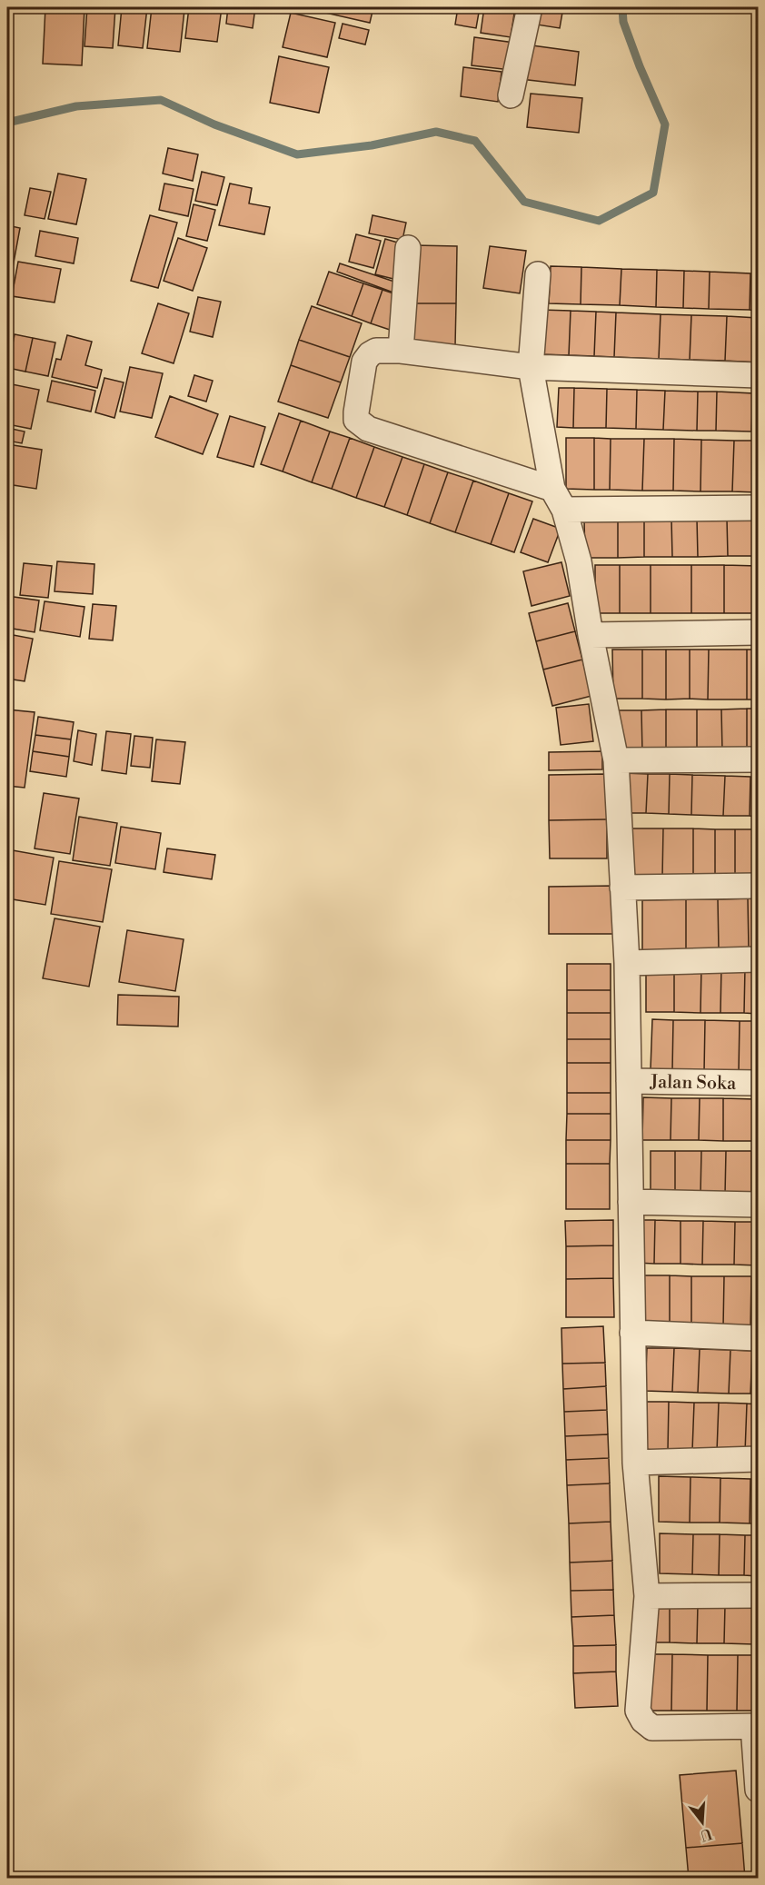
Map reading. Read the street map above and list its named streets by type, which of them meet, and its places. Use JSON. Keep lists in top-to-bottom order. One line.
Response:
{"streets":{"street":["Jalan Soka"]},"north":"bottom"}
